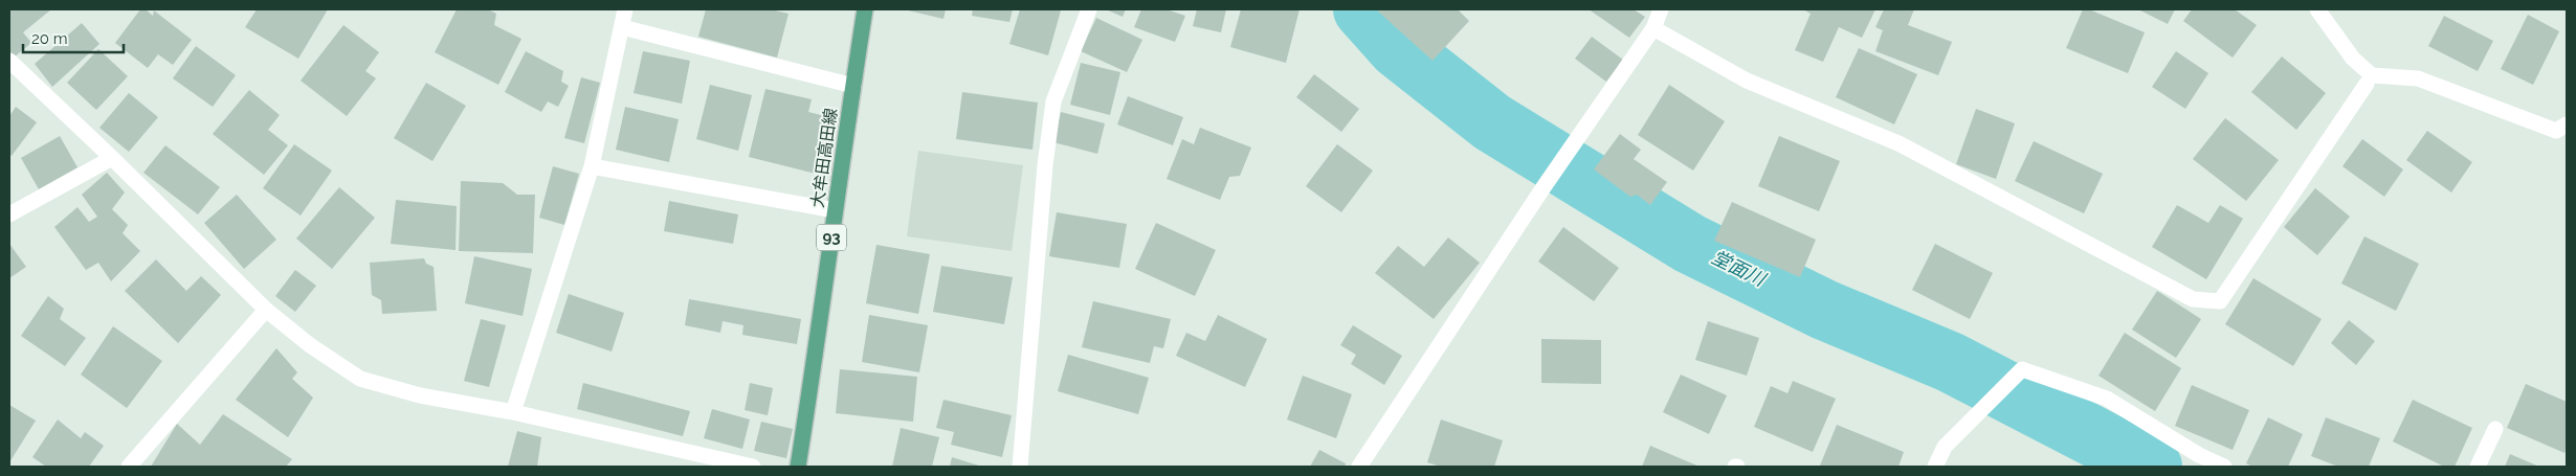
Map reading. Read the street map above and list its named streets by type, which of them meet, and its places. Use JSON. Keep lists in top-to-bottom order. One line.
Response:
{"streets":{"main road":["大牟田高田線","93"]},"water":["堂面川"],"scale_bar":"20 m"}
